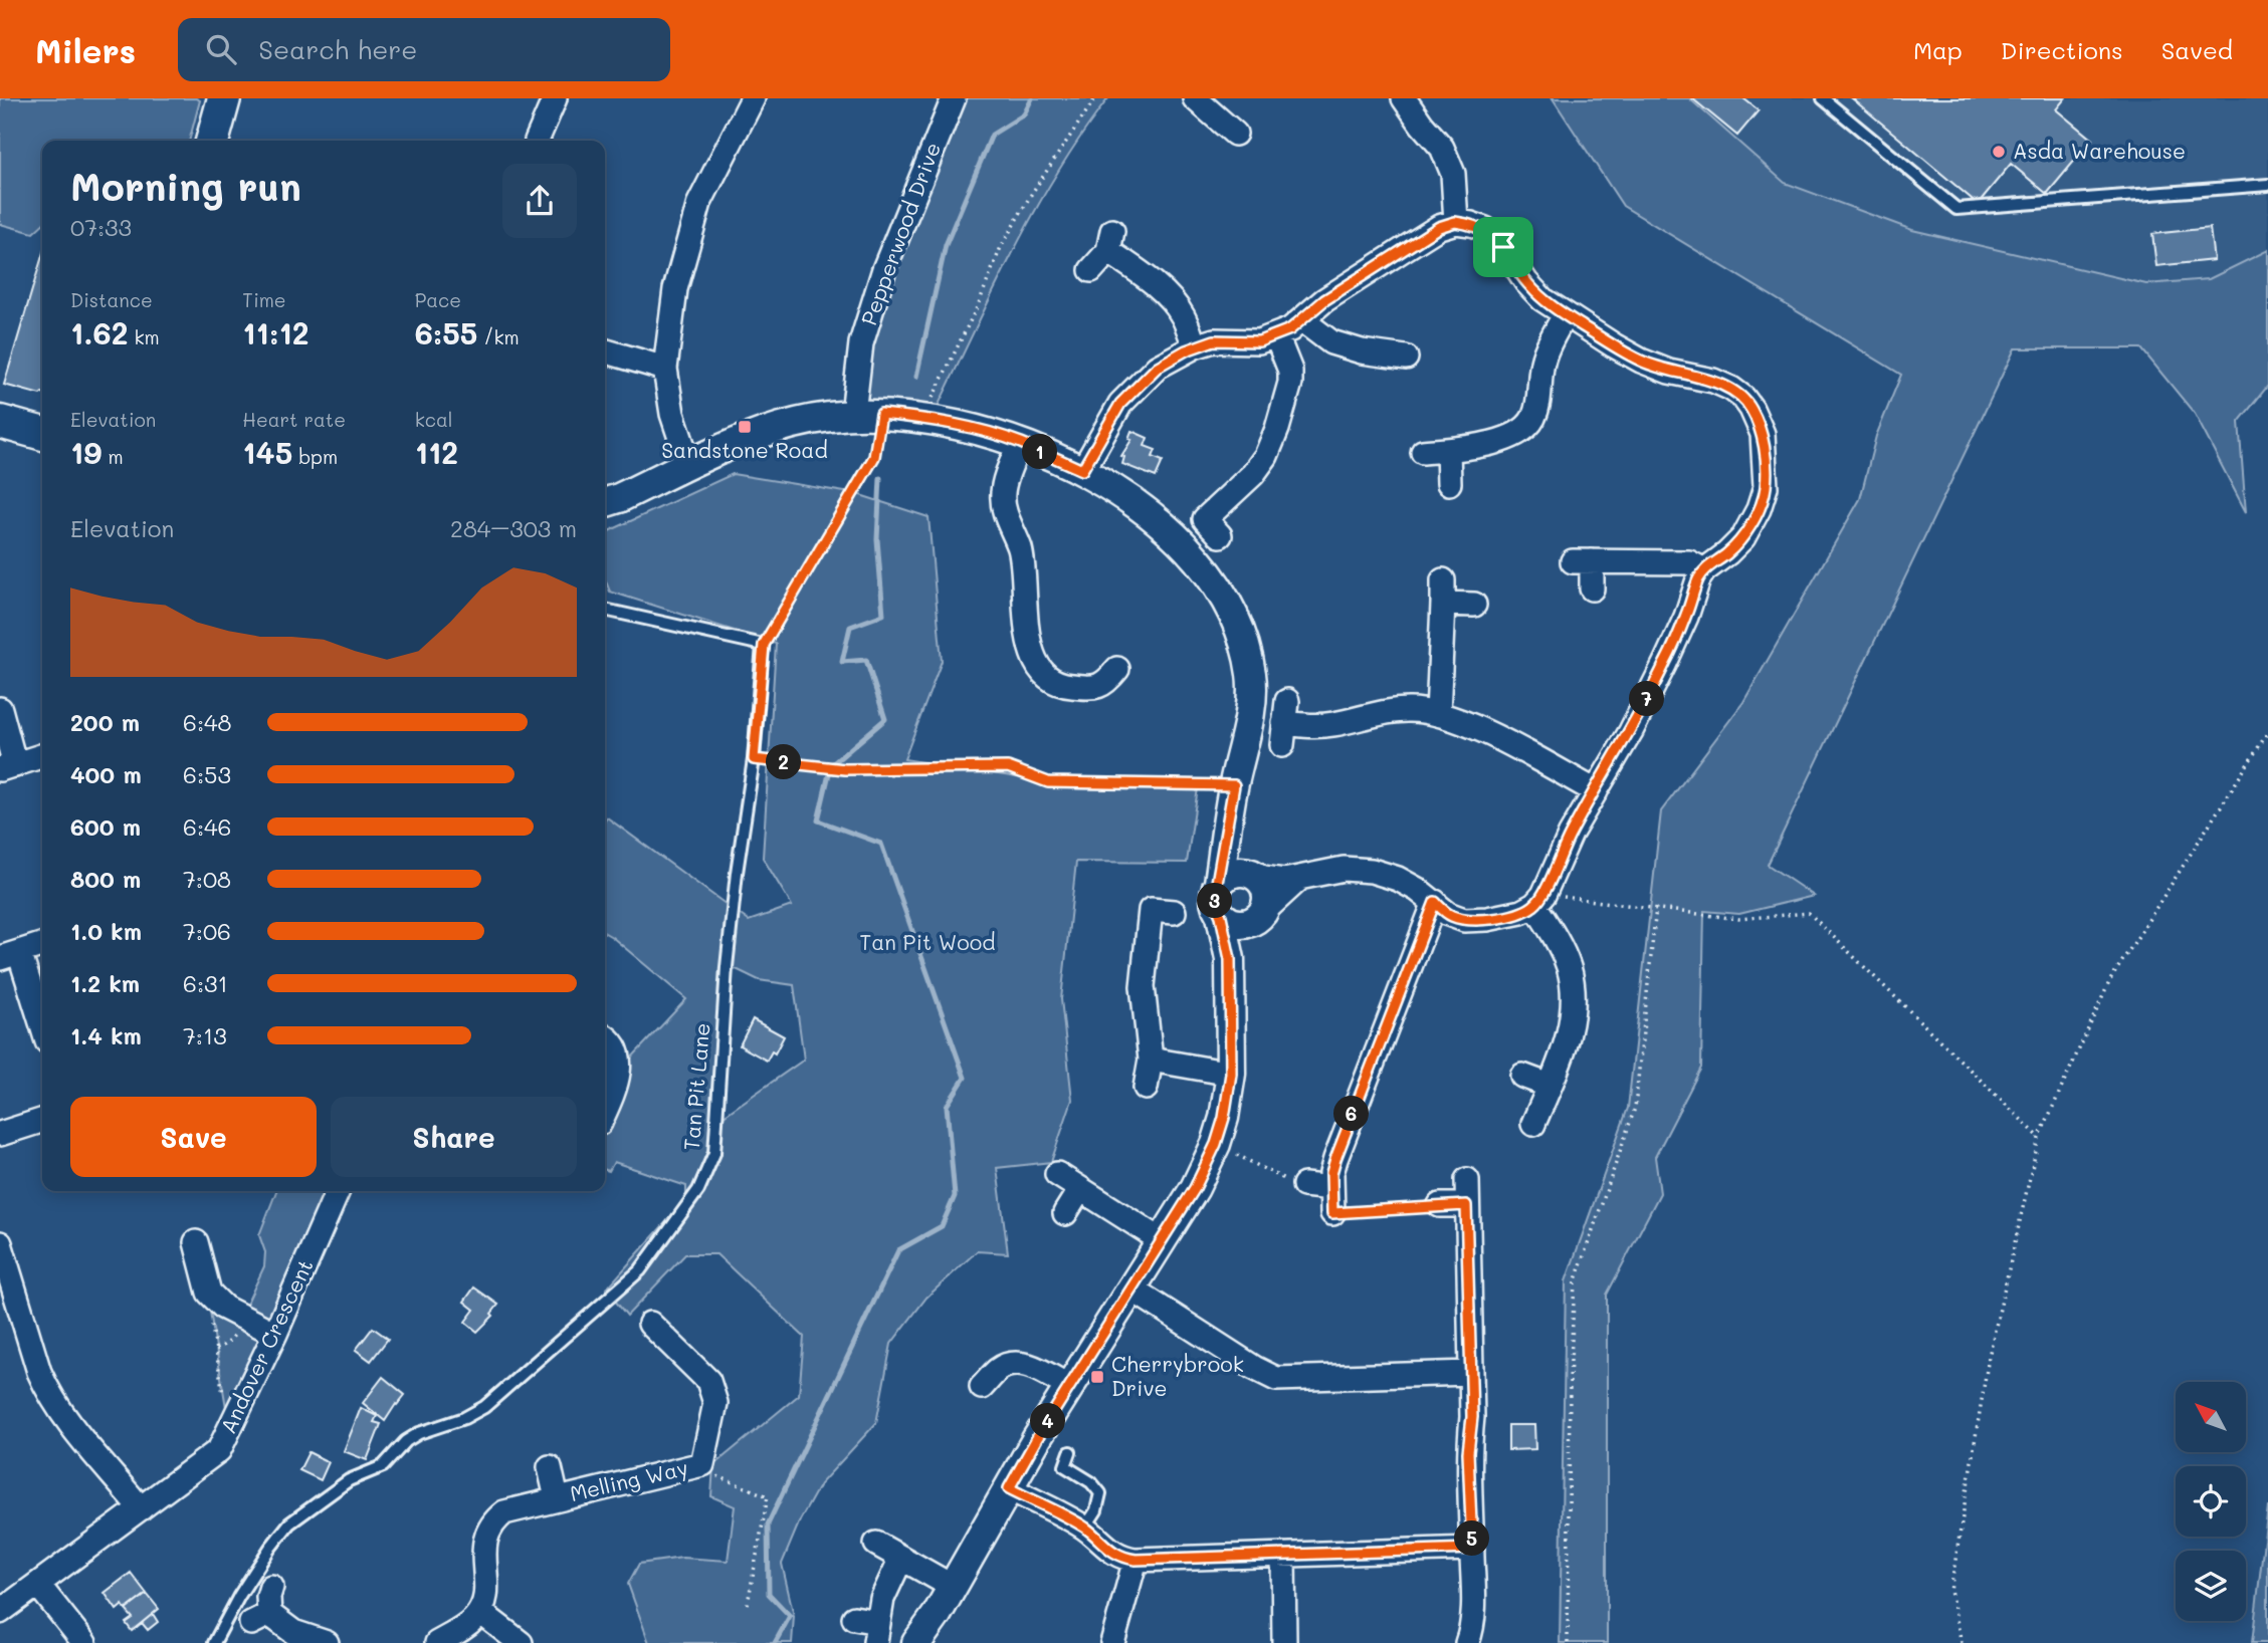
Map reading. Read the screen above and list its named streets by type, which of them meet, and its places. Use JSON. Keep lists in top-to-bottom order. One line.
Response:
{"streets":{"street":["Pepperwood Drive","Andover Crescent","Melling Way"],"lane":["Tan Pit Lane"]},"parks":["Tan Pit Wood"],"places":{"other":["Asda Warehouse"],"transit":["Sandstone Road","Cherrybrook Drive"]},"north":"top left","page":{"header":"Milers","search":"Search here","nav":["Map","Directions","Saved"],"heading":["Morning run","07:33"],"stats":[["Distance","1.62 km"],["Time","11:12"],["Pace","6:55 /km"],["Elevation","19 m"],["Heart rate","145 bpm"],["kcal","112"]],"pins":["1","7","2","3","6","4","5"],"chart":["Elevation","284–303 m"],"list":[{"name":"200 m","note":"6:48"},{"name":"400 m","note":"6:53"},{"name":"600 m","note":"6:46"},{"name":"800 m","note":"7:08"},{"name":"1.0 km","note":"7:06"},{"name":"1.2 km","note":"6:31"},{"name":"1.4 km","note":"7:13"}],"buttons":["Save","Share"]}}
